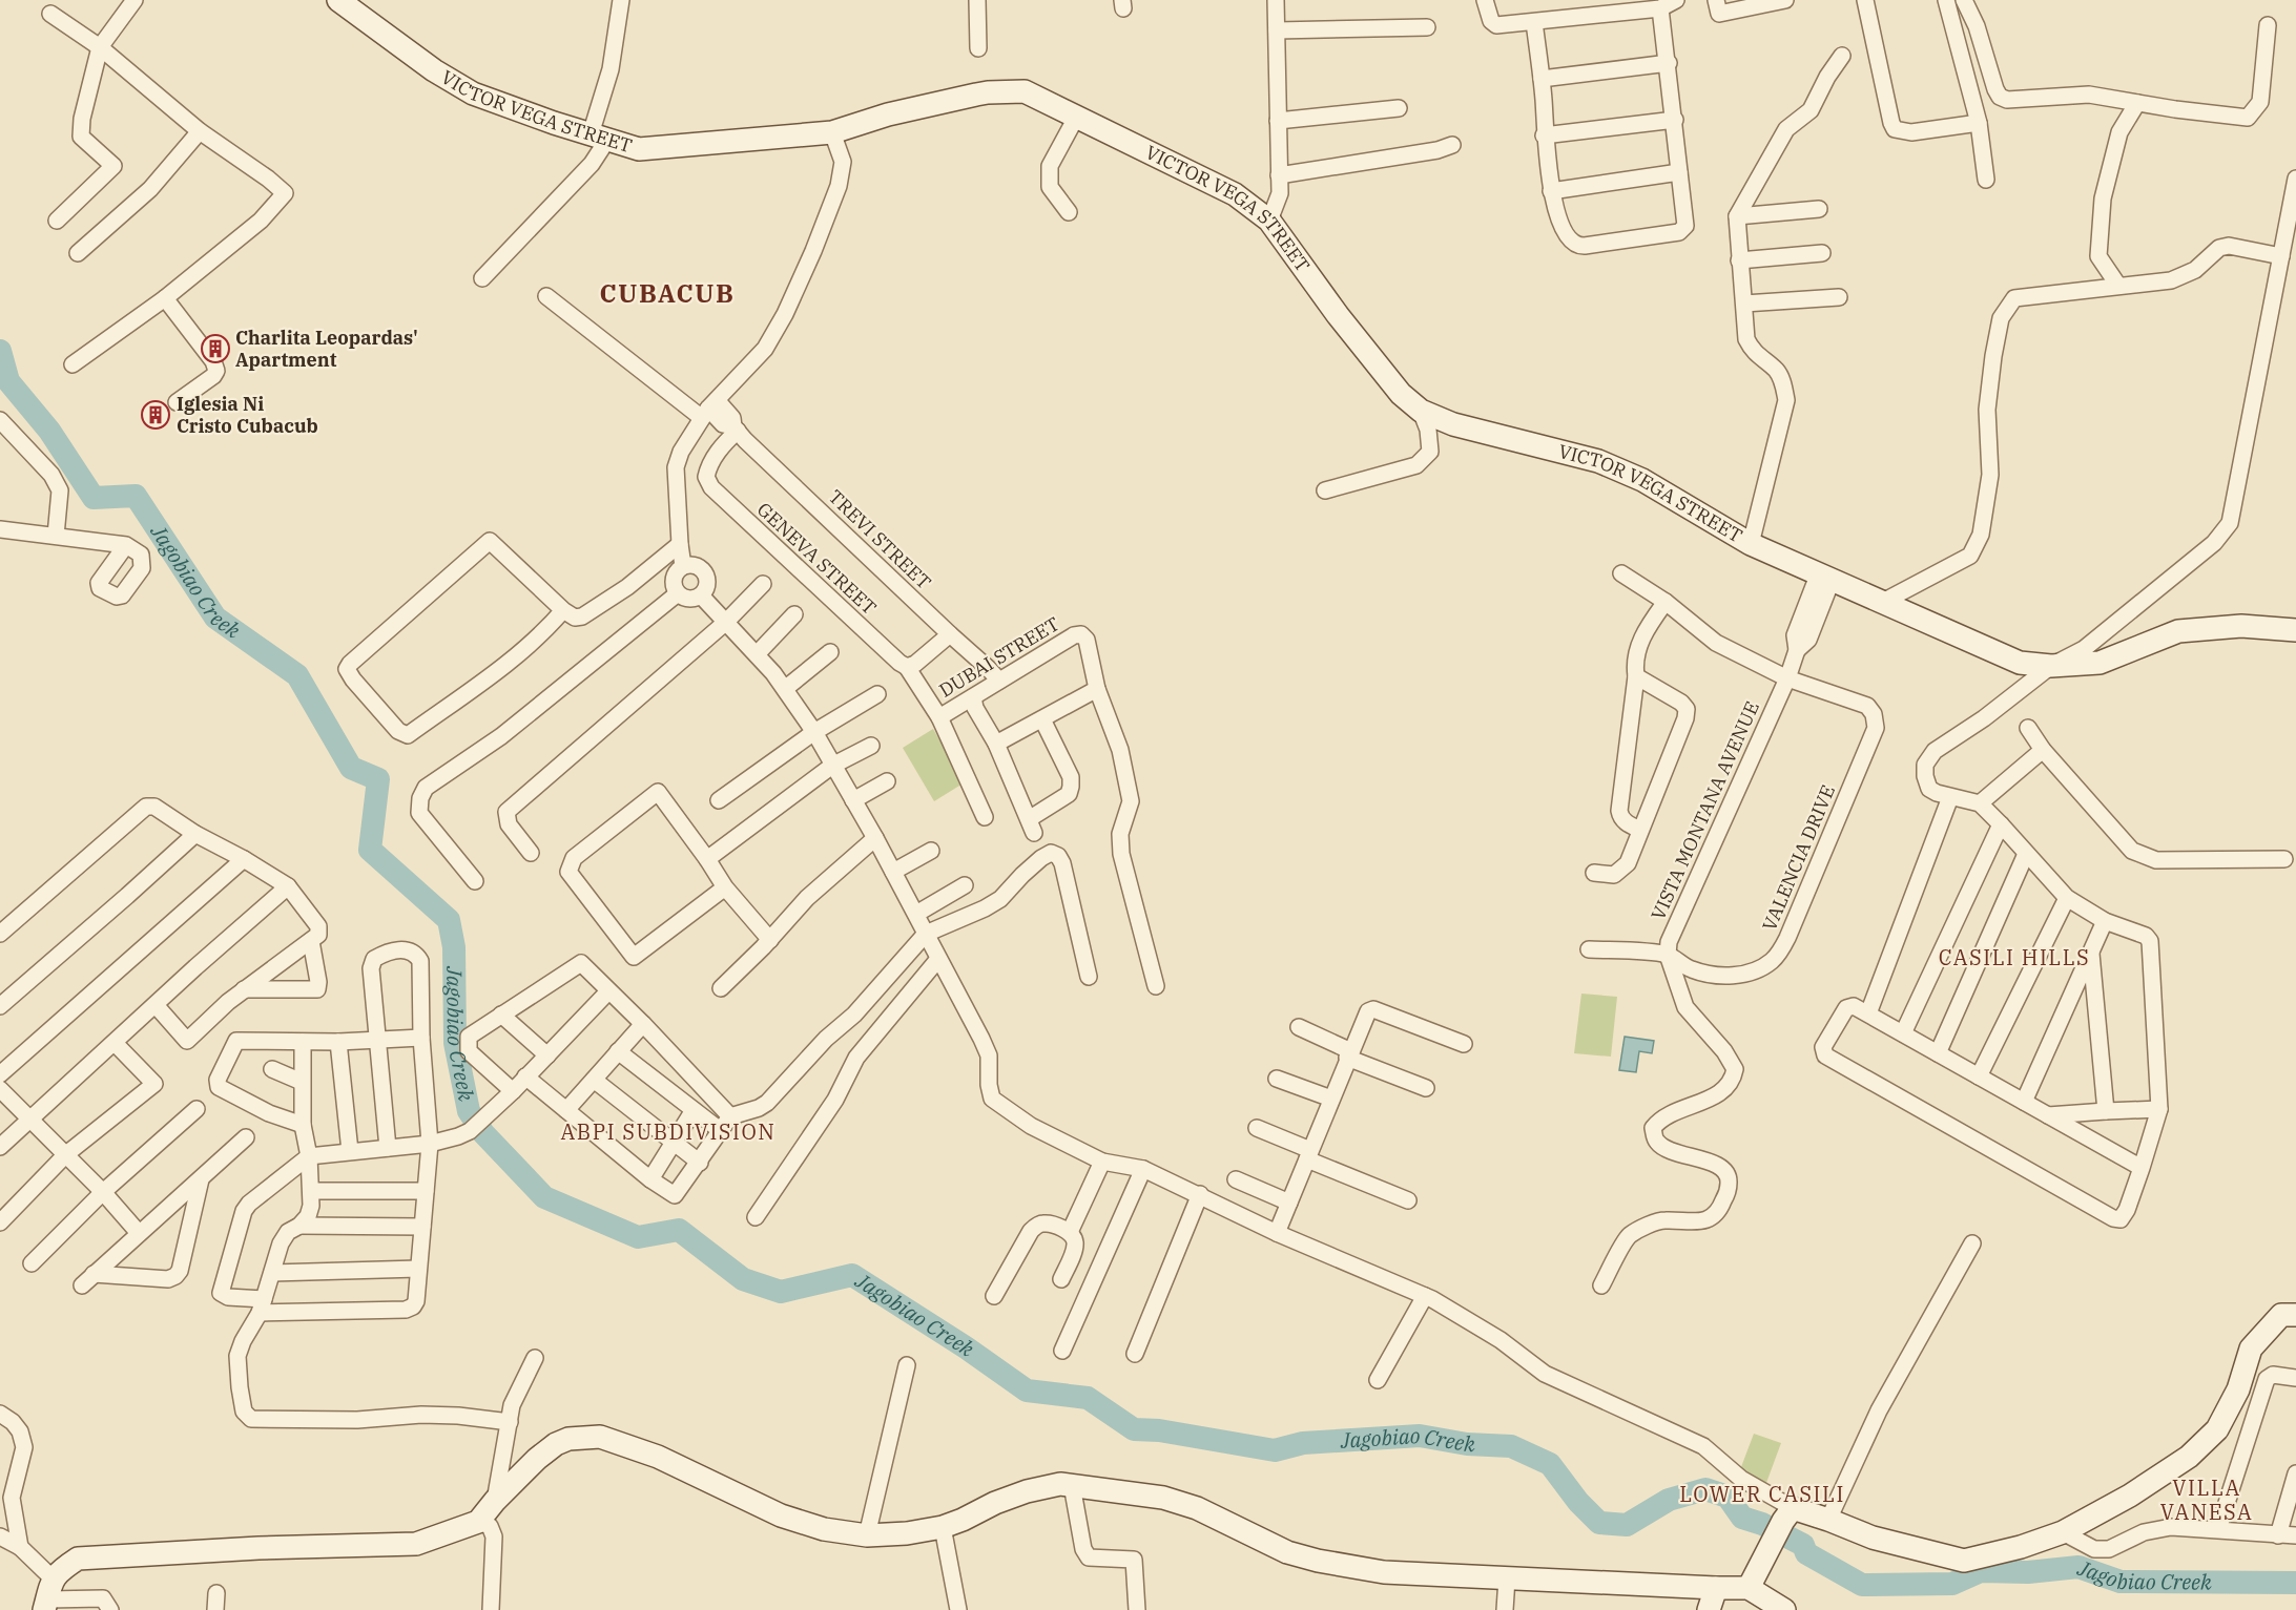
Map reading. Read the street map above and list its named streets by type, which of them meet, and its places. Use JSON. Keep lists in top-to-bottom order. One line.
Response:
{"streets":{"street":["VICTOR VEGA STREET","TREVI STREET","GENEVA STREET","DUBAI STREET","VISTA MONTANA AVENUE","VALENCIA DRIVE"]},"crossings":[["VICTOR VEGA STREET","VISTA MONTANA AVENUE"],["TREVI STREET","GENEVA STREET"],["TREVI STREET","DUBAI STREET"],["GENEVA STREET","DUBAI STREET"],["VISTA MONTANA AVENUE","VALENCIA DRIVE"]],"districts":["CUBACUB","CASILI HILLS","ABPI SUBDIVISION","VILLA VANESA","LOWER CASILI"],"water":["Jagobiao Creek"],"places":{"building":["Charlita Leopardas' Apartment","Iglesia Ni Cristo Cubacub"]}}
